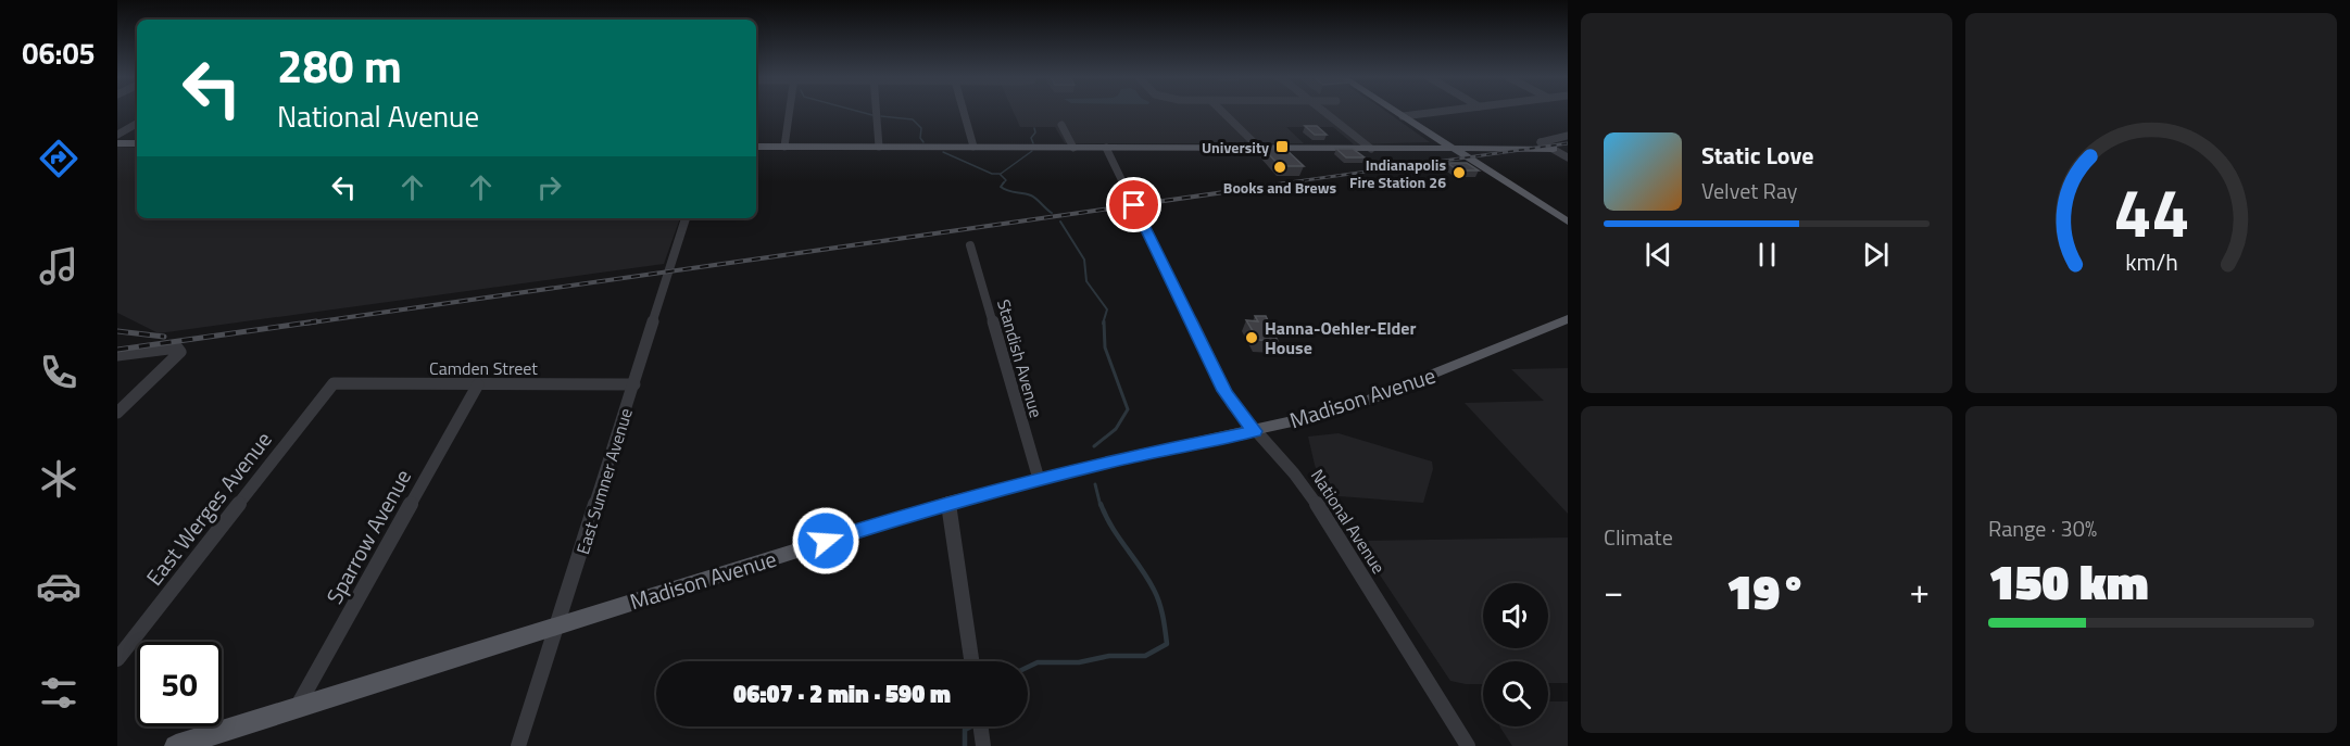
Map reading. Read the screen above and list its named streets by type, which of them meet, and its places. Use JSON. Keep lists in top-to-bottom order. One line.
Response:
{"streets":{"main road":["Madison Avenue"],"street":["Standish Avenue","Camden Street","East Sumner Avenue","East Werges Avenue","National Avenue","Sparrow Avenue"]},"crossings":[["Standish Avenue","Madison Avenue"],["Camden Street","East Sumner Avenue"],["Camden Street","East Werges Avenue"],["Camden Street","Sparrow Avenue"],["Madison Avenue","East Sumner Avenue"],["Madison Avenue","National Avenue"],["Madison Avenue","Sparrow Avenue"]],"places":{"transit":["University"],"other":["Books and Brews","Indianapolis Fire Station 26","Hanna-Oehler-Elder House"]},"page":{"tabs":"06:05","turn":["280 m","National Avenue"],"song":["Static Love","Velvet Ray"],"tile":["Climate",["Range · 30%","150 km"]],"heat":["−","19°","+"],"limit":"50","trip":"06:07 · 2 min · 590 m","gauge":["44","km/h"]}}
